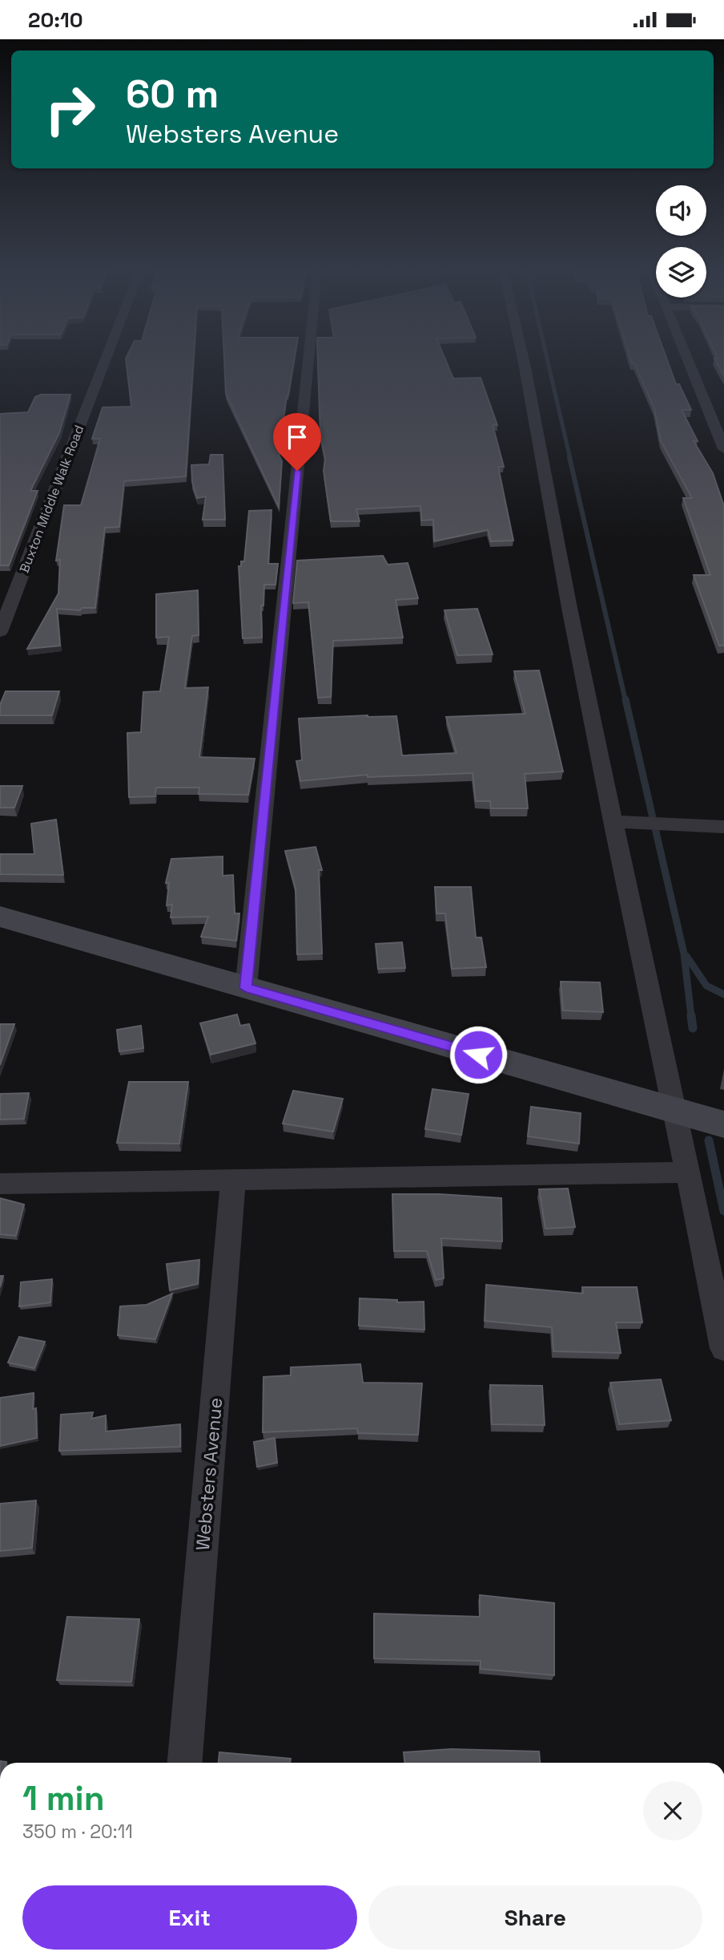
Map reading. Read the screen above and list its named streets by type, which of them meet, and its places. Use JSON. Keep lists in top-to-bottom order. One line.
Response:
{"streets":{"street":["Buxton Middle Walk Road","Websters Avenue"]},"page":{"status":"20:10","turn":["60 m","Websters Avenue"],"heading":["1 min","350 m · 20:11"],"buttons":["Exit","Share"]}}
